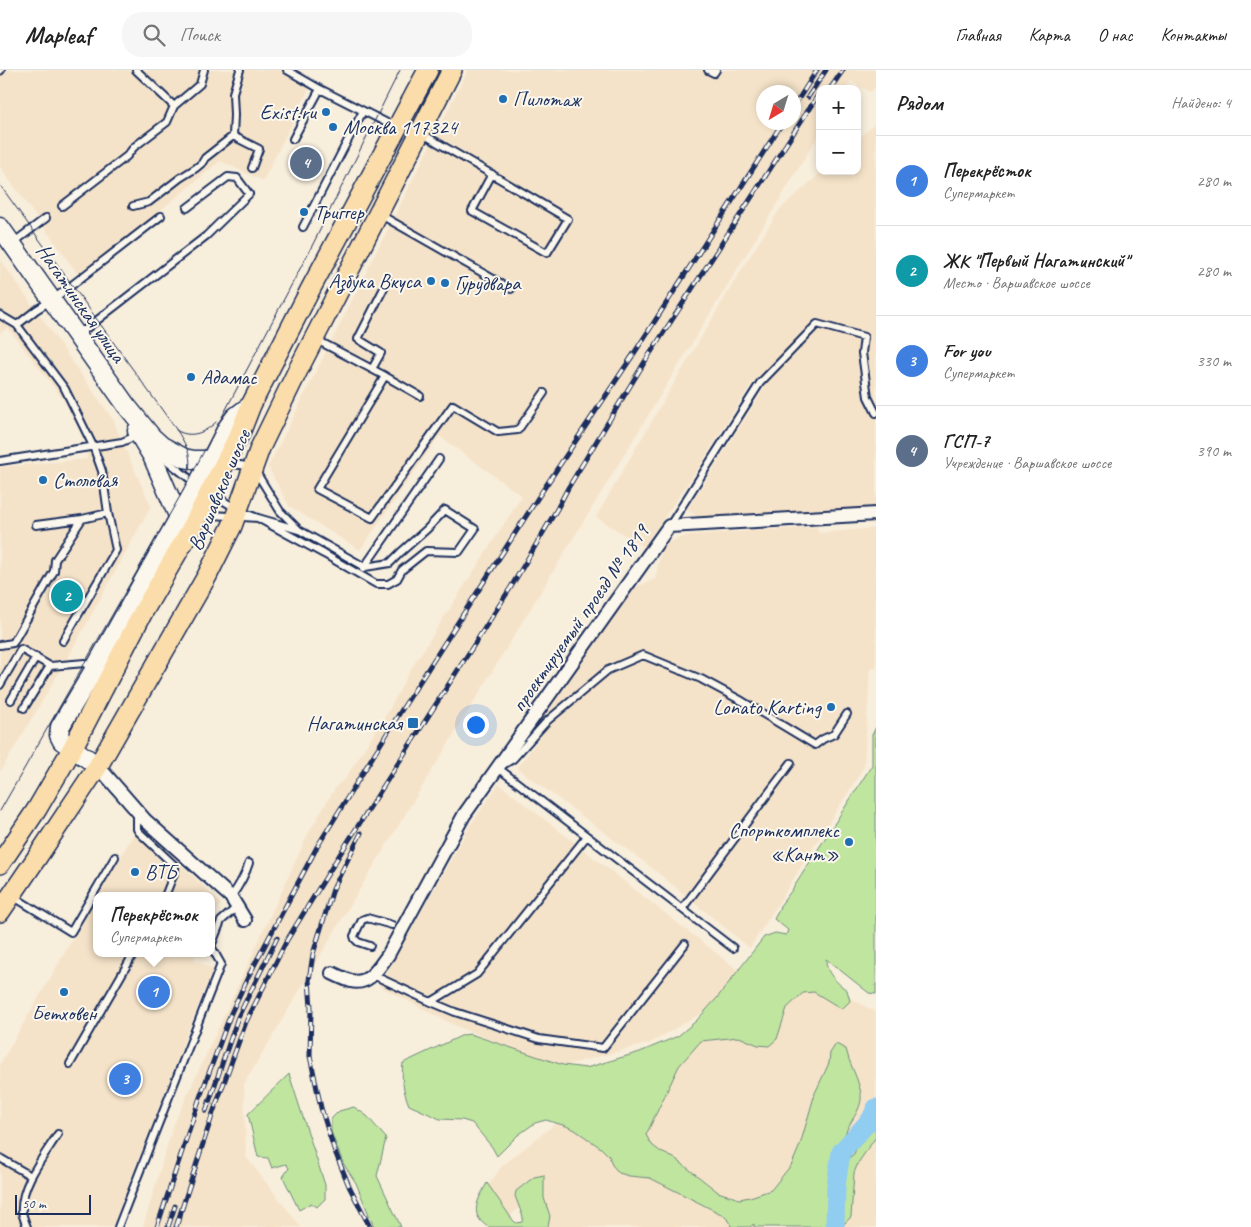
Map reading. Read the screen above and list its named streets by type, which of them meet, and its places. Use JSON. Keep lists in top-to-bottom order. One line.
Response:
{"streets":{"main road":["Варшавское шоссе"],"street":["Нагатинская улица","проектируемый проезд № 1819"]},"places":{"other":["Пилотаж","Exist.ru","Москва 117324","Триггер","Азбука Вкуса","Гурудвара","Адамас","Столовая","Lonato Karting","Спорткомплекс «Кант»","ВТБ","Бетховен"],"transit":["Нагатинская"]},"scale_bar":"50 m","north":"bottom left","page":{"header":"Mapleaf","search":"Поиск","nav":["Главная","Карта","О нас","Контакты"],"heading":["Рядом","Найдено: 4"],"map_buttons":["+","−"],"list":[{"mark":"1","name":"Перекрёсток","note":"Супермаркет","value":"280 m"},{"mark":"2","name":"ЖК \"Первый Нагатинский\"","note":"Место · Варшавское шоссе","value":"280 m"},{"mark":"3","name":"For you","note":"Супермаркет","value":"330 m"},{"mark":"4","name":"ГСП-7","note":"Учреждение · Варшавское шоссе","value":"390 m"}],"pins":["4","2","1","3"],"popup":["Перекрёсток","Супермаркет"],"scale":"50 m"}}
